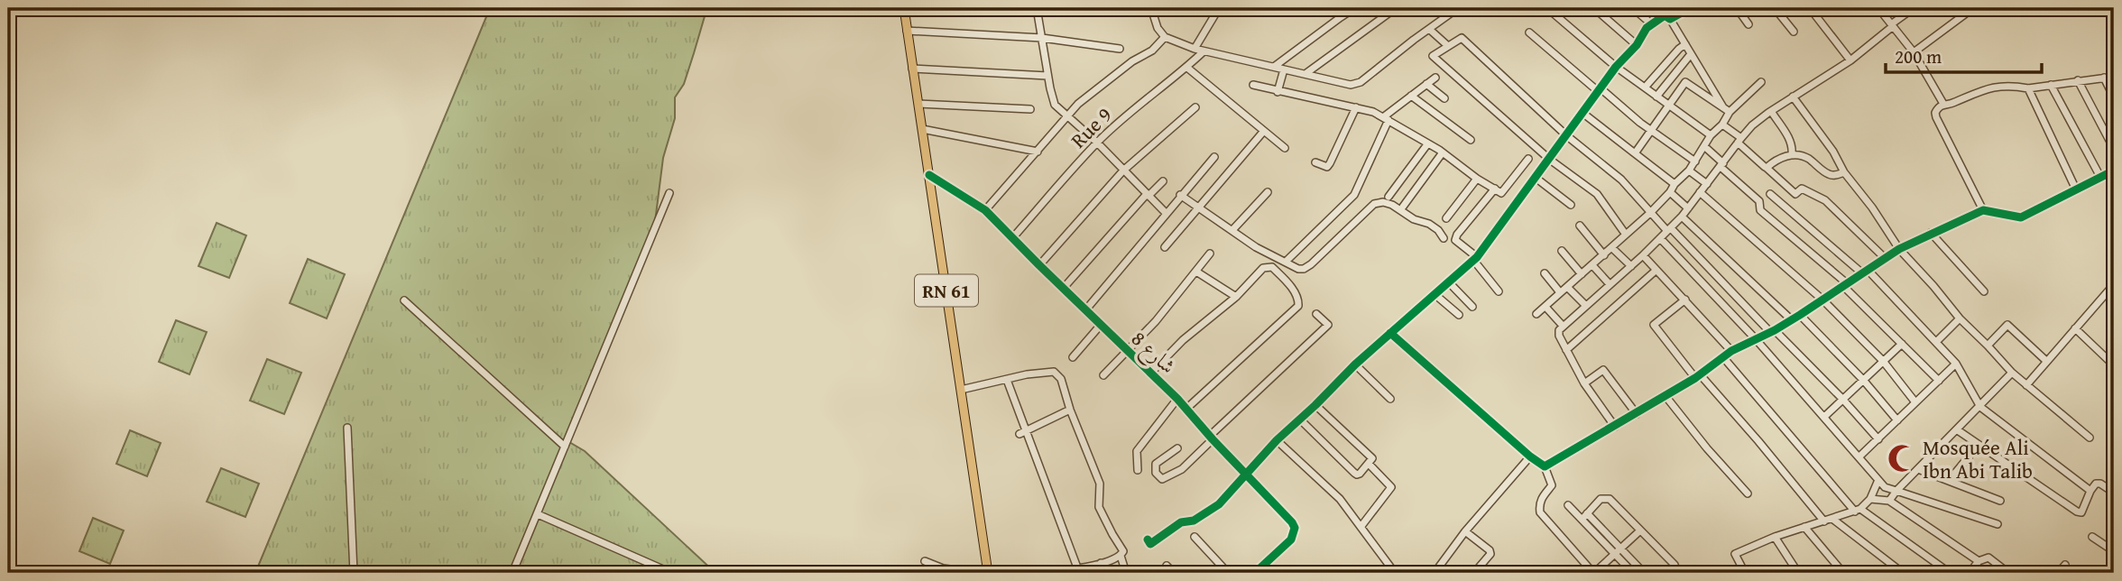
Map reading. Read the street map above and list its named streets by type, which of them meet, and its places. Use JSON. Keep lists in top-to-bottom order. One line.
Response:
{"streets":{"main road":["RN 61"],"street":["Rue 9","شارع 8"]},"crossings":[["Rue 9","شارع 8"],["RN 61","شارع 8"]],"places":{"mosque":["Mosquée Ali Ibn Abi Talib"]},"scale_bar":"200 m"}
